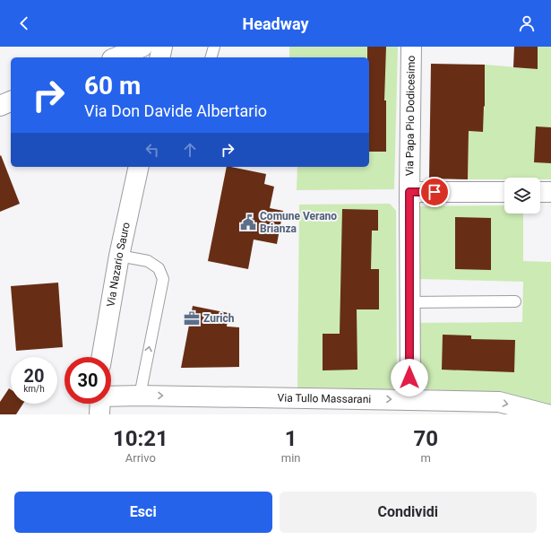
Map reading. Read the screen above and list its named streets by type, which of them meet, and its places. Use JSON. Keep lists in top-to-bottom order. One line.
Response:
{"streets":{"street":["Via Papa Pio Dodicesimo","Via Nazario Sauro","Via Tullo Massarani"]},"crossings":[["Via Papa Pio Dodicesimo","Via Tullo Massarani"]],"one_way":["Via Tullo Massarani"],"places":{"public building":["Comune Verano Brianza"],"office":["Zurich"]},"page":{"header":"Headway","turn":["60 m","Via Don Davide Albertario"],"speed":"20 km/h","limit":"30","eta":["10:21","Arrivo","1","min","70","m"],"buttons":["Esci","Condividi"]}}
